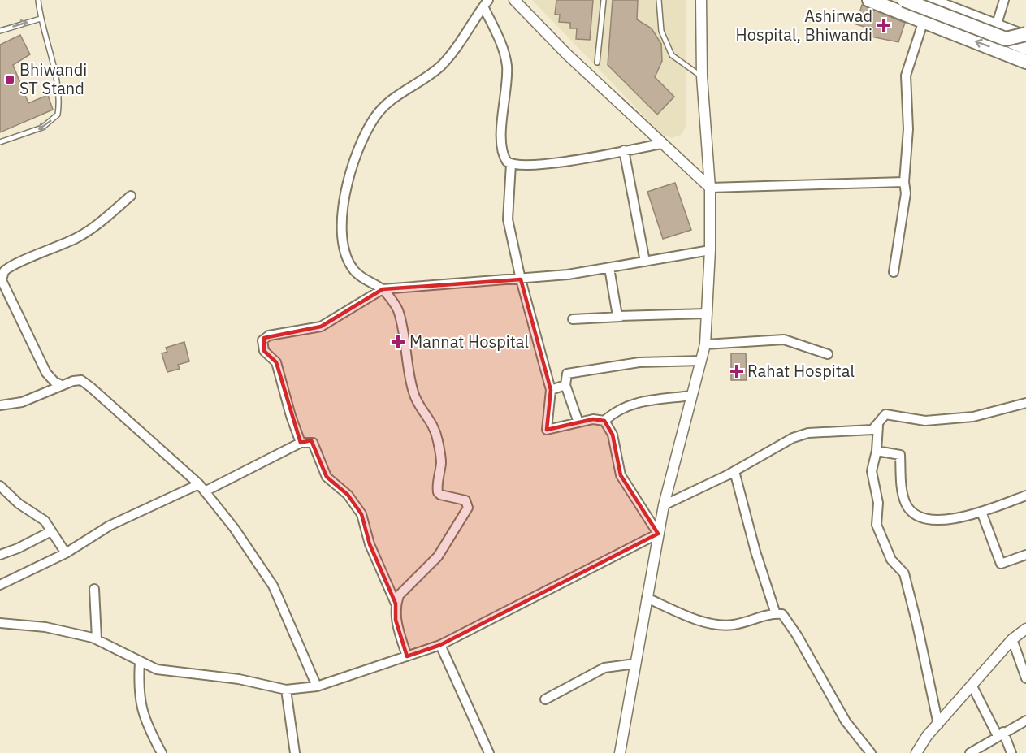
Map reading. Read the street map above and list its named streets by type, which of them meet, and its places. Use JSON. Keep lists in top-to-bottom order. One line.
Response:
{"places":{"health":["Ashirwad Hospital, Bhiwandi","Mannat Hospital","Rahat Hospital"],"transit":["Bhiwandi ST Stand"]}}
